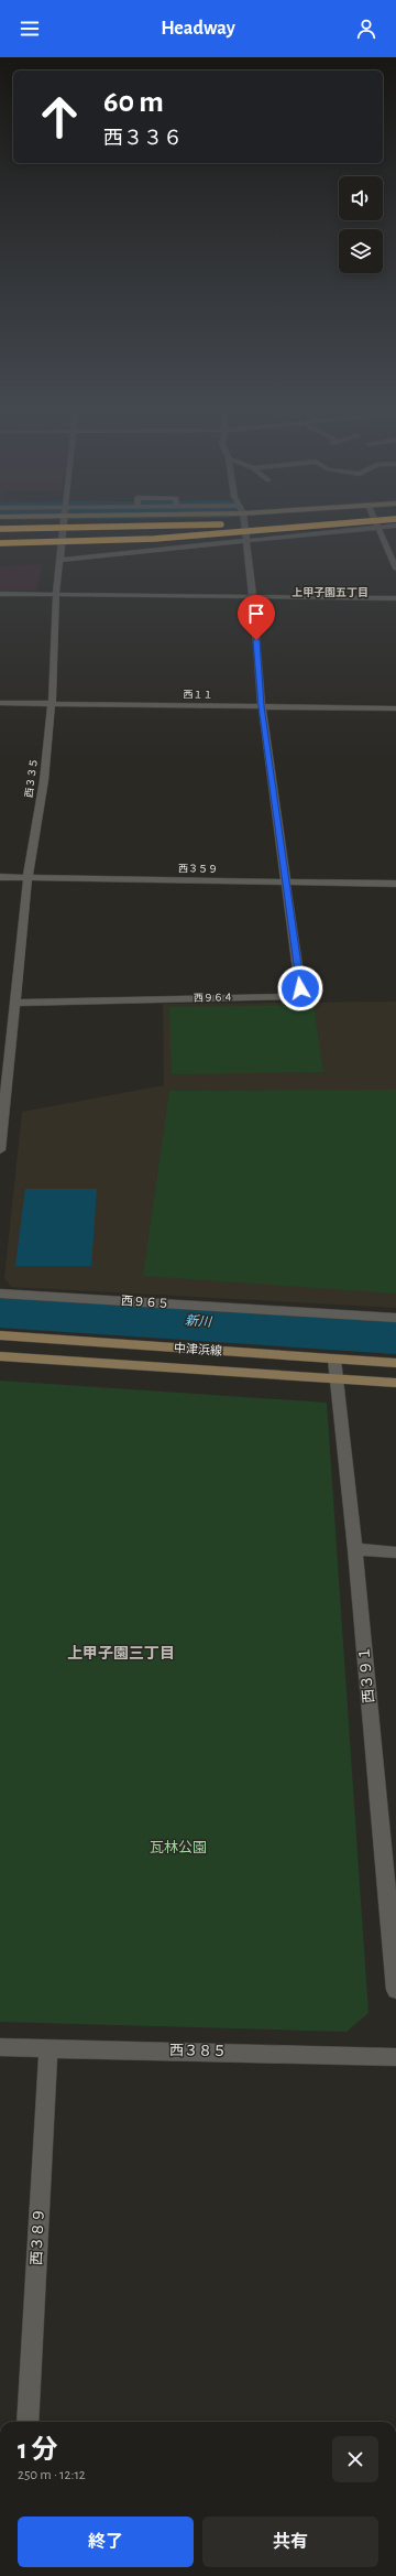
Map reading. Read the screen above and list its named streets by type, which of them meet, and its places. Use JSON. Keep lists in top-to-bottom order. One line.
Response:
{"streets":{"main road":["中津浜線"],"street":["西１１","西３３５","西３５９","西９６４","西９６５","西３９１","西３８５","西３８９"]},"crossings":[["西１１","西３３５"],["西３３５","西３５９"],["西３３５","西９６４"],["西３５９","西９６４"],["中津浜線","西３９１"],["西３８５","西３８９"]],"districts":["上甲子園五丁目","上甲子園三丁目"],"water":["新川"],"parks":["瓦林公園"],"page":{"header":"Headway","turn":["60 m","西３３６"],"heading":["1 分","250 m · 12:12"],"buttons":["終了","共有"]}}
